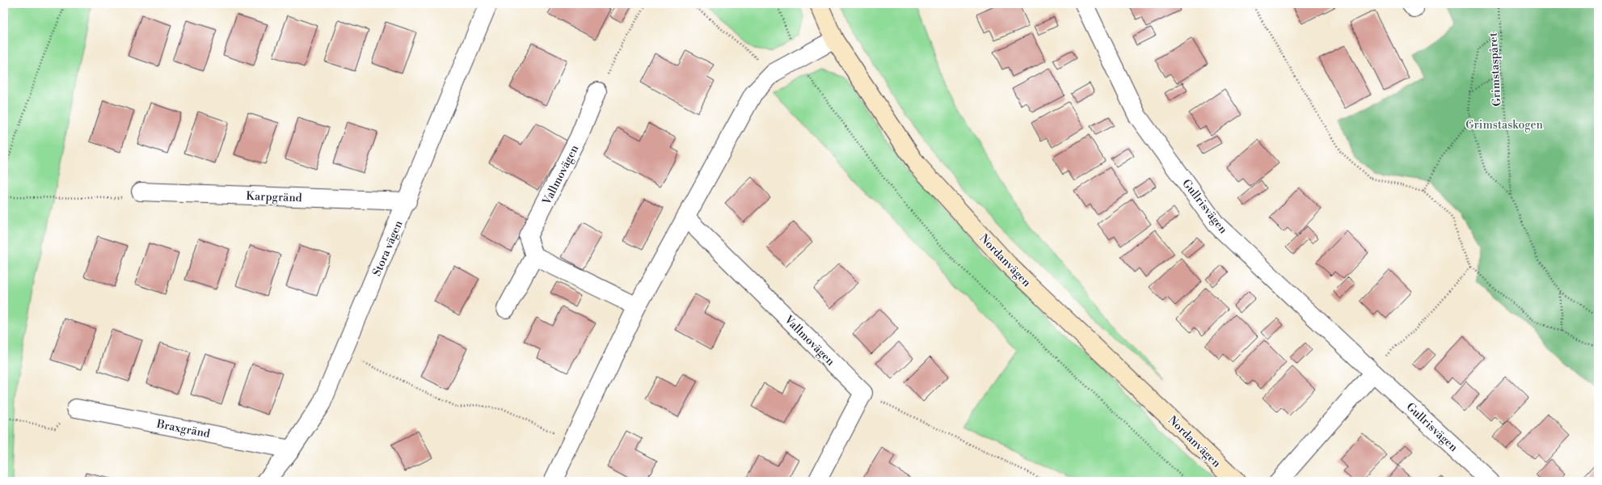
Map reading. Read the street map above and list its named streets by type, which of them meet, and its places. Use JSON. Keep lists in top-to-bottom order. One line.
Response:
{"streets":{"street":["Vallmovägen","Karpgränd","Gullrisvägen","Stora vägen","Nordanvägen","Braxgränd"],"path":["Grimstaspåret"]},"crossings":[["Karpgränd","Stora vägen"],["Stora vägen","Braxgränd"]],"parks":["Grimstaskogen"]}
